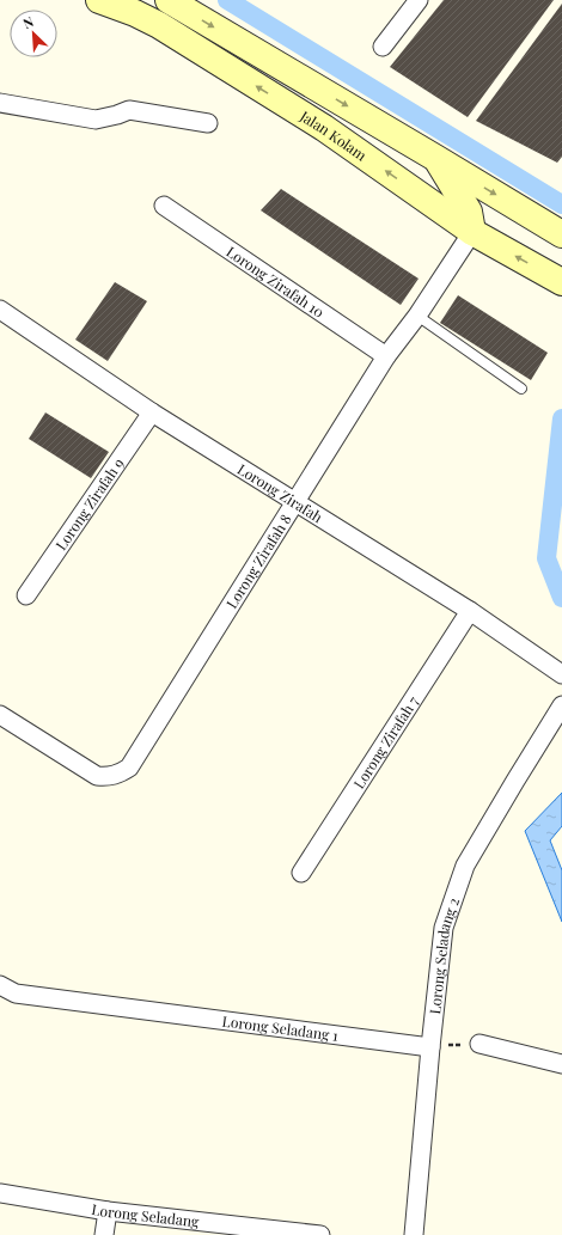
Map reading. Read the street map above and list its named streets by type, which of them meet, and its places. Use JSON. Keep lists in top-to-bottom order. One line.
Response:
{"streets":{"main road":["Jalan Kolam"],"street":["Lorong Zirafah 10","Lorong Zirafah","Lorong Zirafah 9","Lorong Zirafah 8","Lorong Zirafah 7","Lorong Seladang 2","Lorong Seladang 1","Lorong Seladang"]},"crossings":[["Jalan Kolam","Lorong Zirafah 8"],["Lorong Zirafah 10","Lorong Zirafah 8"],["Lorong Zirafah","Lorong Zirafah 9"],["Lorong Zirafah","Lorong Zirafah 8"],["Lorong Zirafah","Lorong Zirafah 7"],["Lorong Seladang 2","Lorong Seladang 1"]],"north":"top left"}
